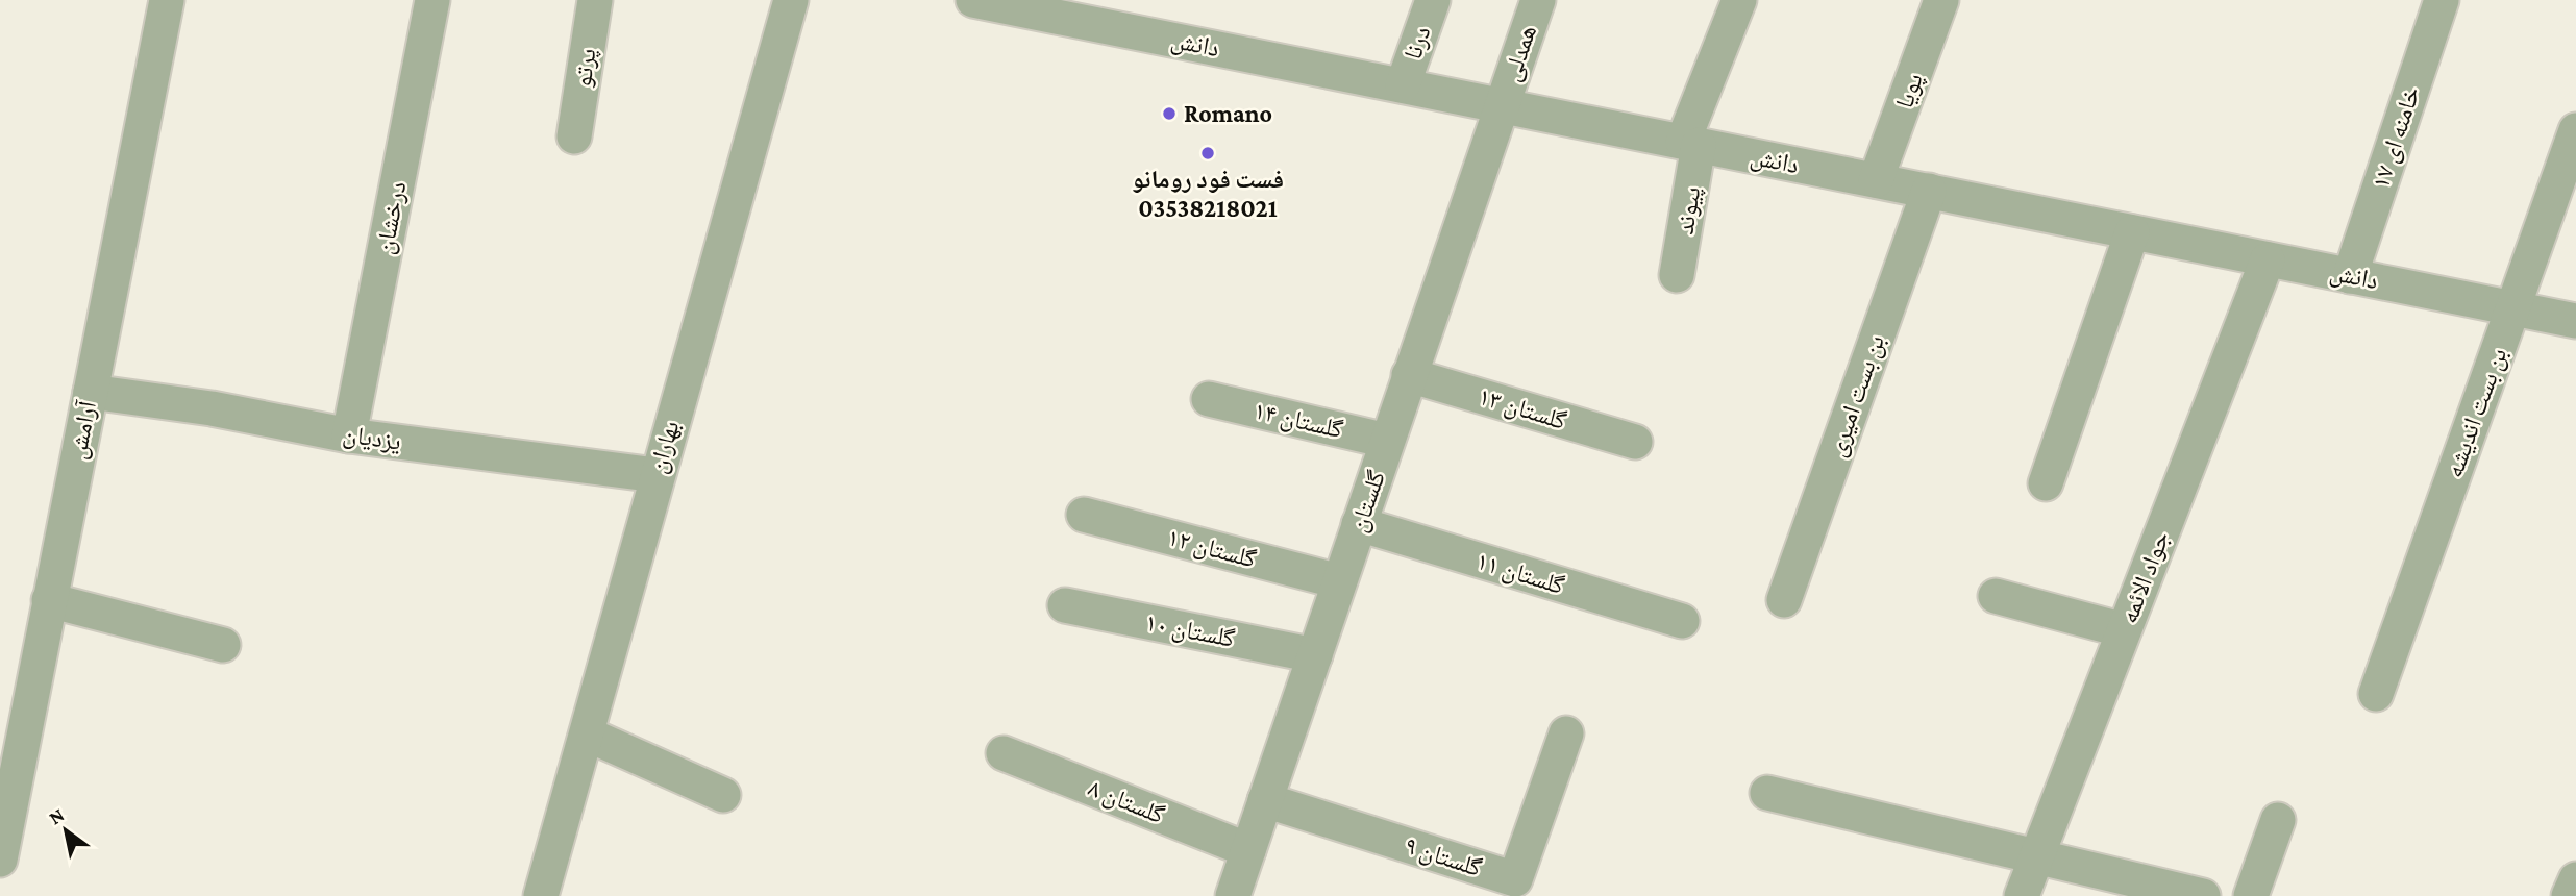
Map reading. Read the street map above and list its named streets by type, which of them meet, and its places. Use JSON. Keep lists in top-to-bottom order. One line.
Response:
{"streets":{"street":["درنا","دانش","همدلی","پرتو","پویا","خامنه ای ۱۷","پیوند","درخشان","بن بست امیری","گلستان ۱۳","بن بست اندیشه","گلستان ۱۴","آرامش","یزدیان","بهاران","گلستان","گلستان ۱۲","گلستان ۱۱","جواد الائمه","گلستان ۱۰","گلستان ۸","گلستان ۹"]},"crossings":[["درنا","دانش"],["دانش","همدلی"],["دانش","پویا"],["دانش","خامنه ای ۱۷"],["دانش","پیوند"],["دانش","بن بست امیری"],["دانش","بن بست اندیشه"],["دانش","گلستان"],["دانش","جواد الائمه"],["همدلی","گلستان"],["درخشان","یزدیان"],["گلستان ۱۳","گلستان"],["گلستان ۱۴","گلستان"],["آرامش","یزدیان"],["یزدیان","بهاران"],["گلستان","گلستان ۱۲"],["گلستان","گلستان ۱۱"],["گلستان","گلستان ۱۰"],["گلستان","گلستان ۸"],["گلستان","گلستان ۹"]],"places":["Romano","فست فود رومانو 03538218021"],"north":"top left"}
